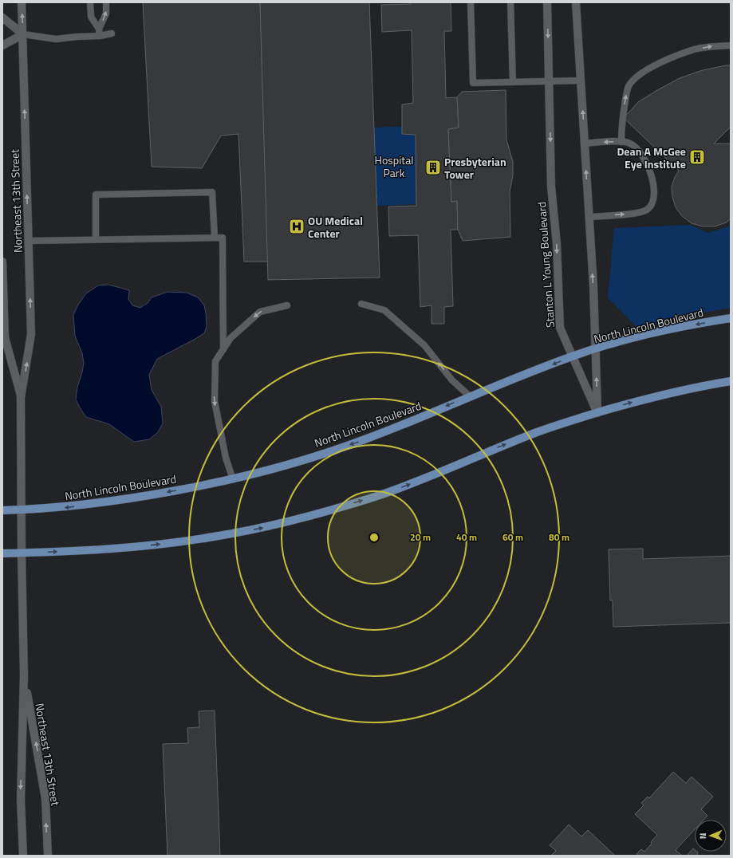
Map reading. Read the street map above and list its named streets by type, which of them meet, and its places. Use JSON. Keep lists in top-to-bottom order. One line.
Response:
{"streets":{"main road":["Northeast 13th Street","Stanton L Young Boulevard","North Lincoln Boulevard"]},"crossings":[["Northeast 13th Street","North Lincoln Boulevard"],["Stanton L Young Boulevard","North Lincoln Boulevard"]],"parks":["Hospital Park"],"places":{"building":["Dean A McGee Eye Institute","Presbyterian Tower"],"hospital":["OU Medical Center"]},"north":"left","rings":["20 m","40 m","60 m","80 m"]}
